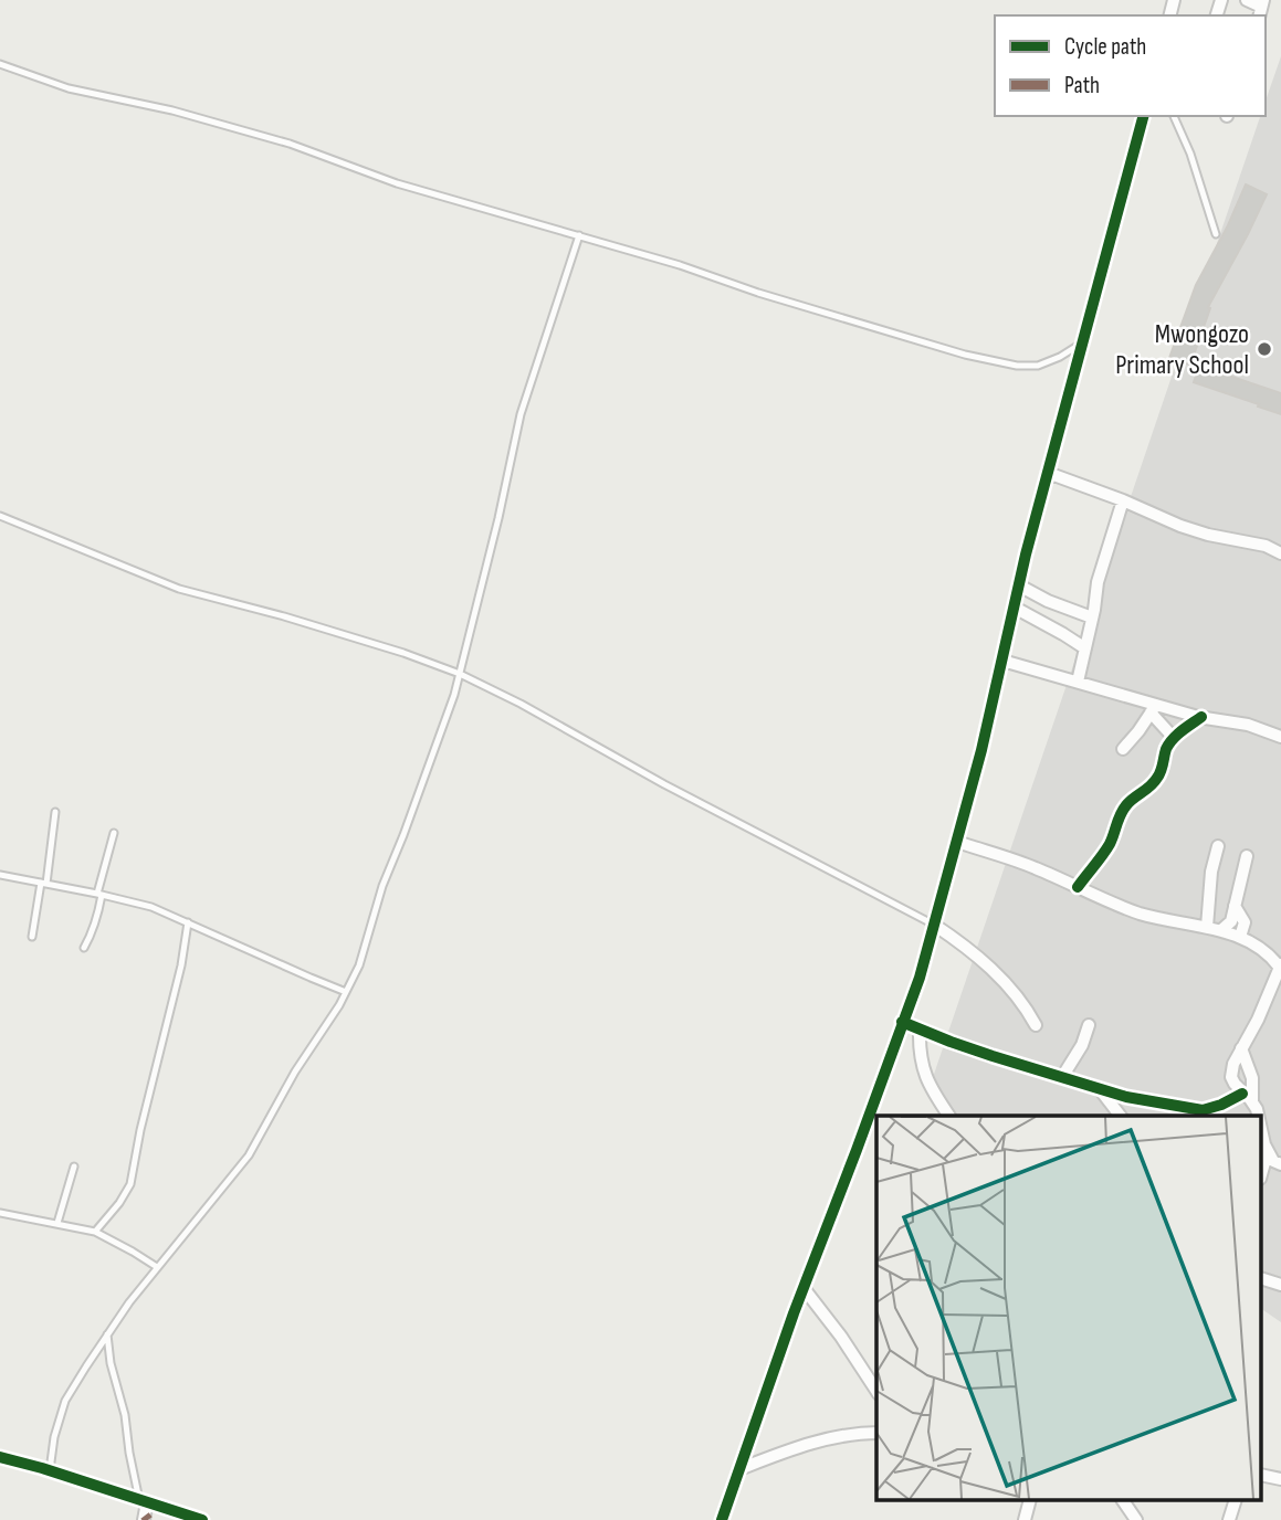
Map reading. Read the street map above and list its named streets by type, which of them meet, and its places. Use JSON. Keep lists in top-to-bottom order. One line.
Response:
{"places":["Mwongozo Primary School"],"legend":["Cycle path","Path"]}
